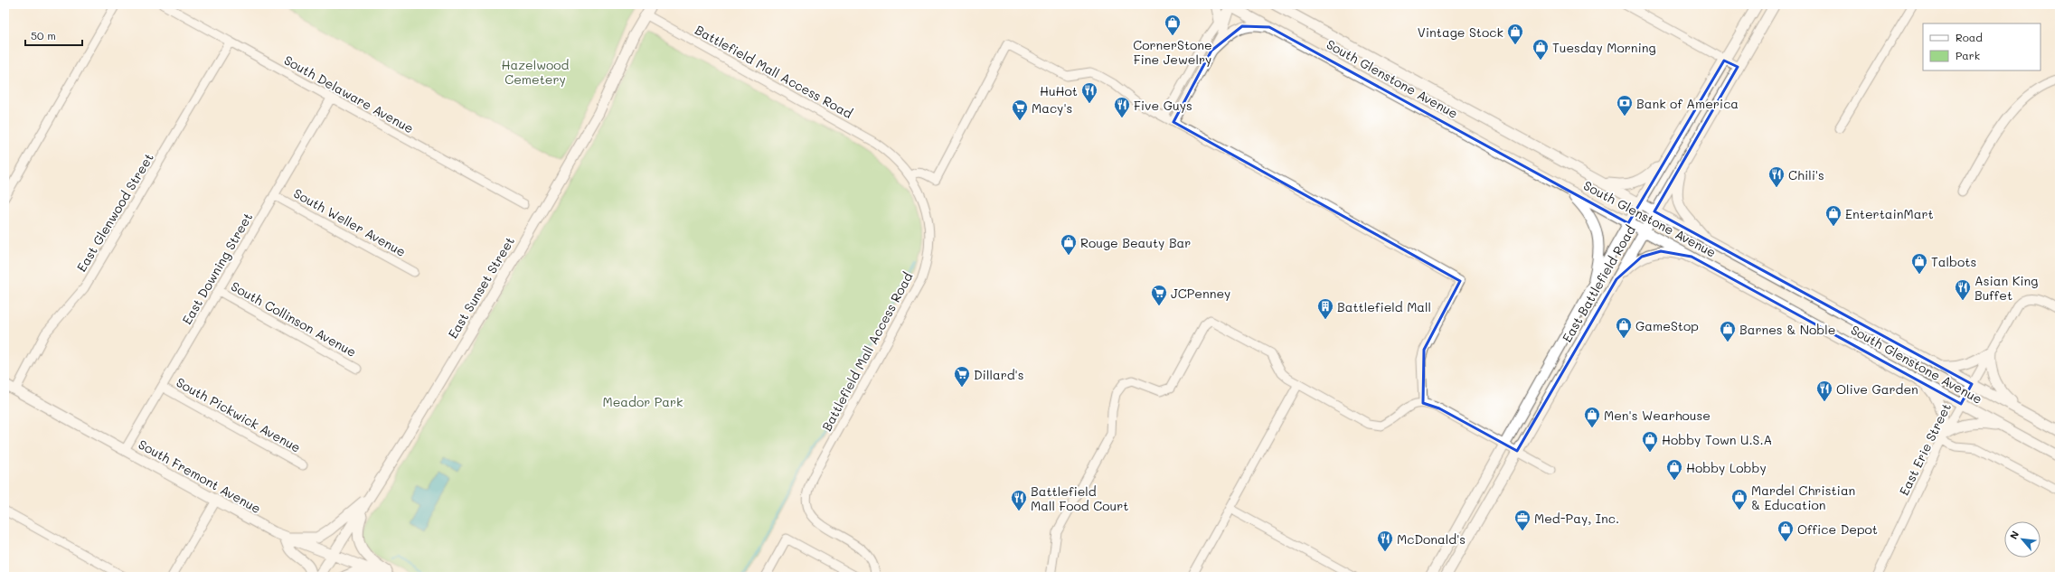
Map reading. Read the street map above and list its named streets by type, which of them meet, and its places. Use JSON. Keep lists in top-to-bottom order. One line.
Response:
{"streets":{"main road":["South Glenstone Avenue","East Battlefield Road","East Sunset Street","South Fremont Avenue"],"street":["Battlefield Mall Access Road","South Delaware Avenue","East Glenwood Street","South Weller Avenue","East Downing Street","South Collinson Avenue","South Pickwick Avenue","East Erie Street"]},"crossings":[["Battlefield Mall Access Road","East Sunset Street"],["South Glenstone Avenue","East Battlefield Road"],["South Glenstone Avenue","East Erie Street"],["South Delaware Avenue","East Glenwood Street"],["South Delaware Avenue","East Downing Street"],["East Glenwood Street","South Fremont Avenue"],["South Weller Avenue","East Downing Street"],["East Downing Street","South Collinson Avenue"],["East Downing Street","South Pickwick Avenue"],["East Downing Street","South Fremont Avenue"],["East Sunset Street","South Fremont Avenue"]],"parks":["Hazelwood Cemetery","Meador Park"],"places":{"shop":["CornerStone Fine Jewelry","Vintage Stock","Tuesday Morning","EntertainMart","Rouge Beauty Bar","Talbots","GameStop","Barnes & Noble","Men's Wearhouse","Hobby Town U.S.A","Hobby Lobby","Mardel Christian & Education","Office Depot"],"restaurant":["HuHot","Five Guys","Chili's","Asian King Buffet","Olive Garden","Battlefield Mall Food Court","McDonald's"],"bank":["Bank of America"],"supermarket":["Macy's","JCPenney","Dillard's"],"building":["Battlefield Mall"],"office":["Med-Pay, Inc."]},"legend":["Road","Park"],"scale_bar":"50 m","north":"top left"}
